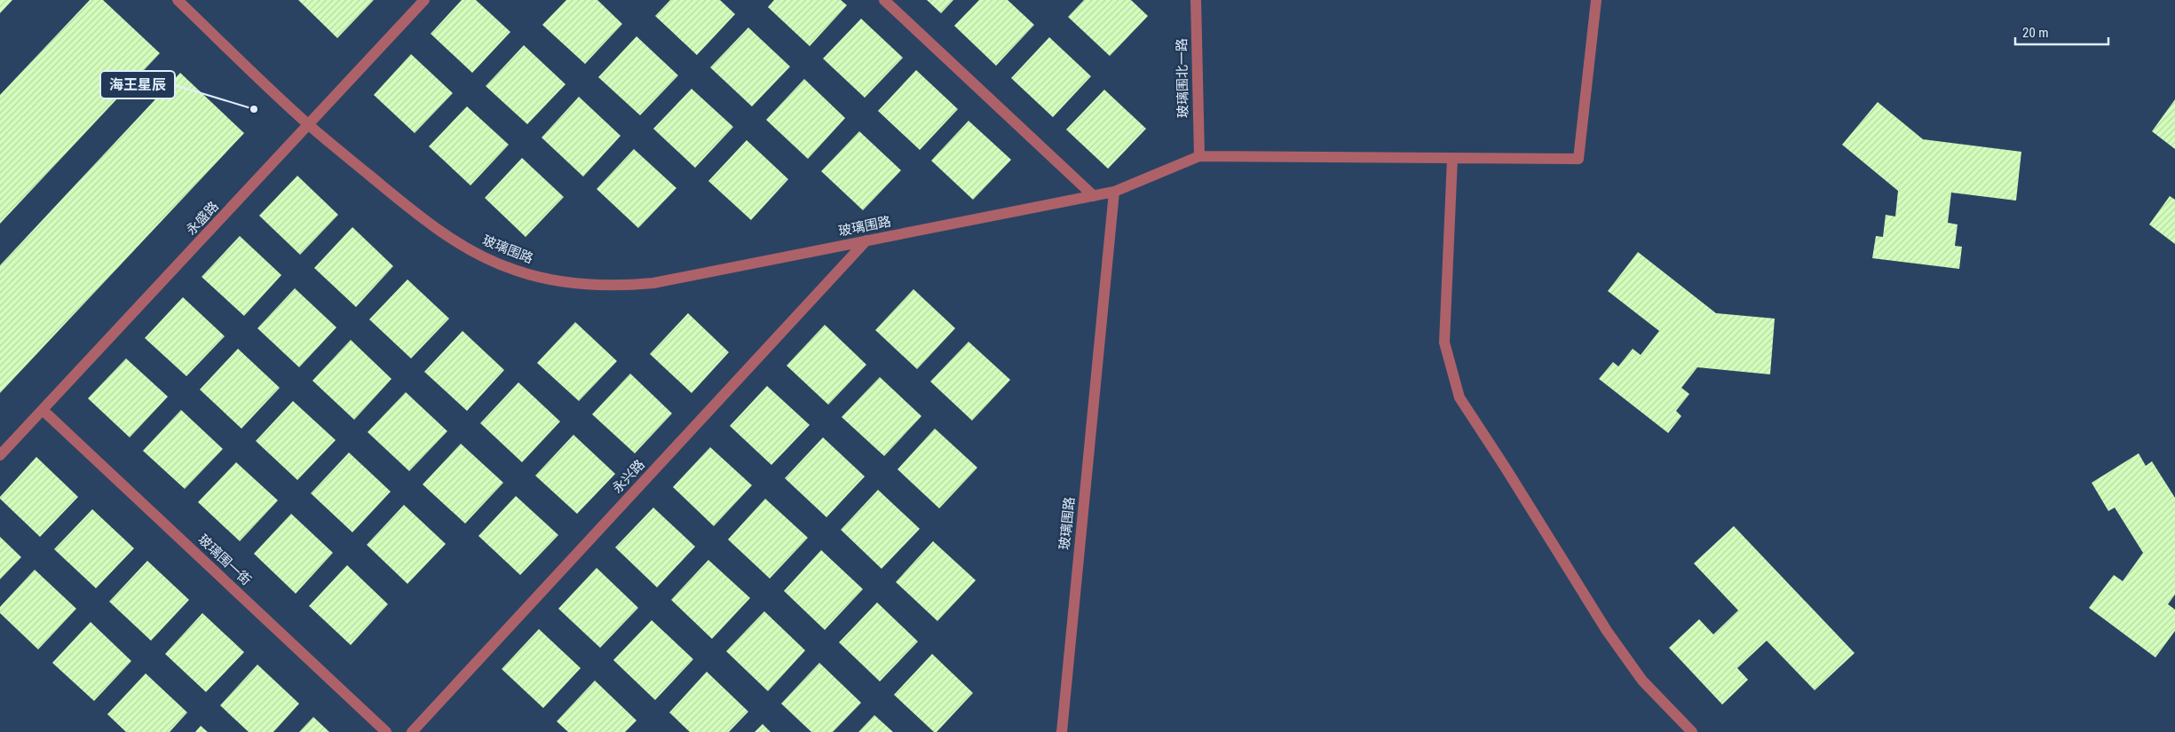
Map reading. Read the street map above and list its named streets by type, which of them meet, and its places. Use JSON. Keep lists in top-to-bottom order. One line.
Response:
{"streets":{"street":["玻璃围北一路","永盛路","玻璃围路","永兴路","玻璃围一街"]},"crossings":[["永盛路","玻璃围路"],["永盛路","玻璃围一街"],["玻璃围路","永兴路"]],"places":["海王星辰"],"scale_bar":"20 m"}
